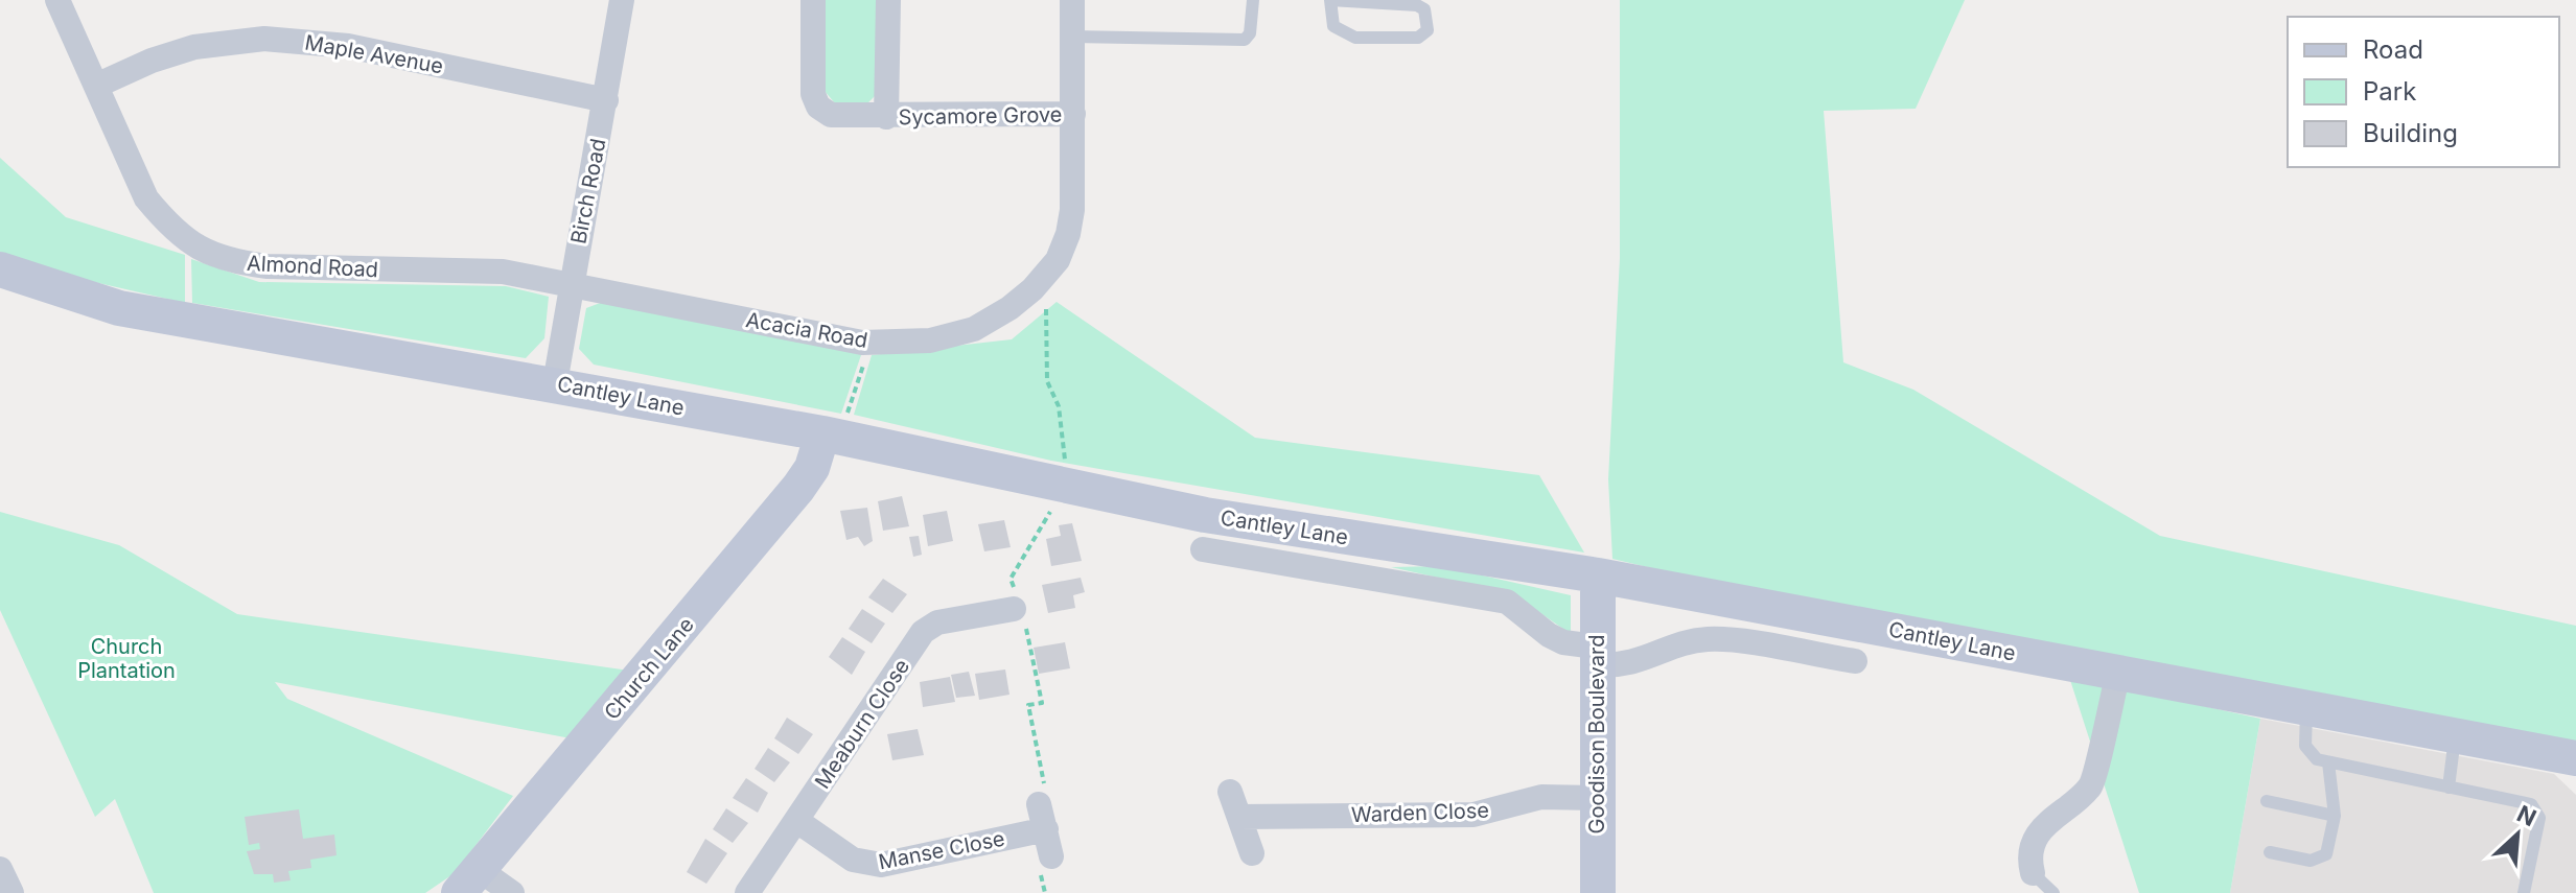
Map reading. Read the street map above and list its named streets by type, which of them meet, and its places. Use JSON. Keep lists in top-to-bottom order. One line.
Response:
{"streets":{"main road":["Cantley Lane","Church Lane","Goodison Boulevard"],"street":["Maple Avenue","Sycamore Grove","Birch Road","Almond Road","Acacia Road","Meaburn Close","Warden Close","Manse Close"]},"crossings":[["Maple Avenue","Birch Road"],["Maple Avenue","Almond Road"],["Sycamore Grove","Acacia Road"],["Birch Road","Almond Road"],["Birch Road","Acacia Road"],["Birch Road","Cantley Lane"],["Almond Road","Acacia Road"],["Cantley Lane","Church Lane"],["Cantley Lane","Goodison Boulevard"],["Meaburn Close","Manse Close"],["Goodison Boulevard","Warden Close"]],"parks":["Church Plantation"],"legend":["Road","Park","Building"],"north":"top right"}
